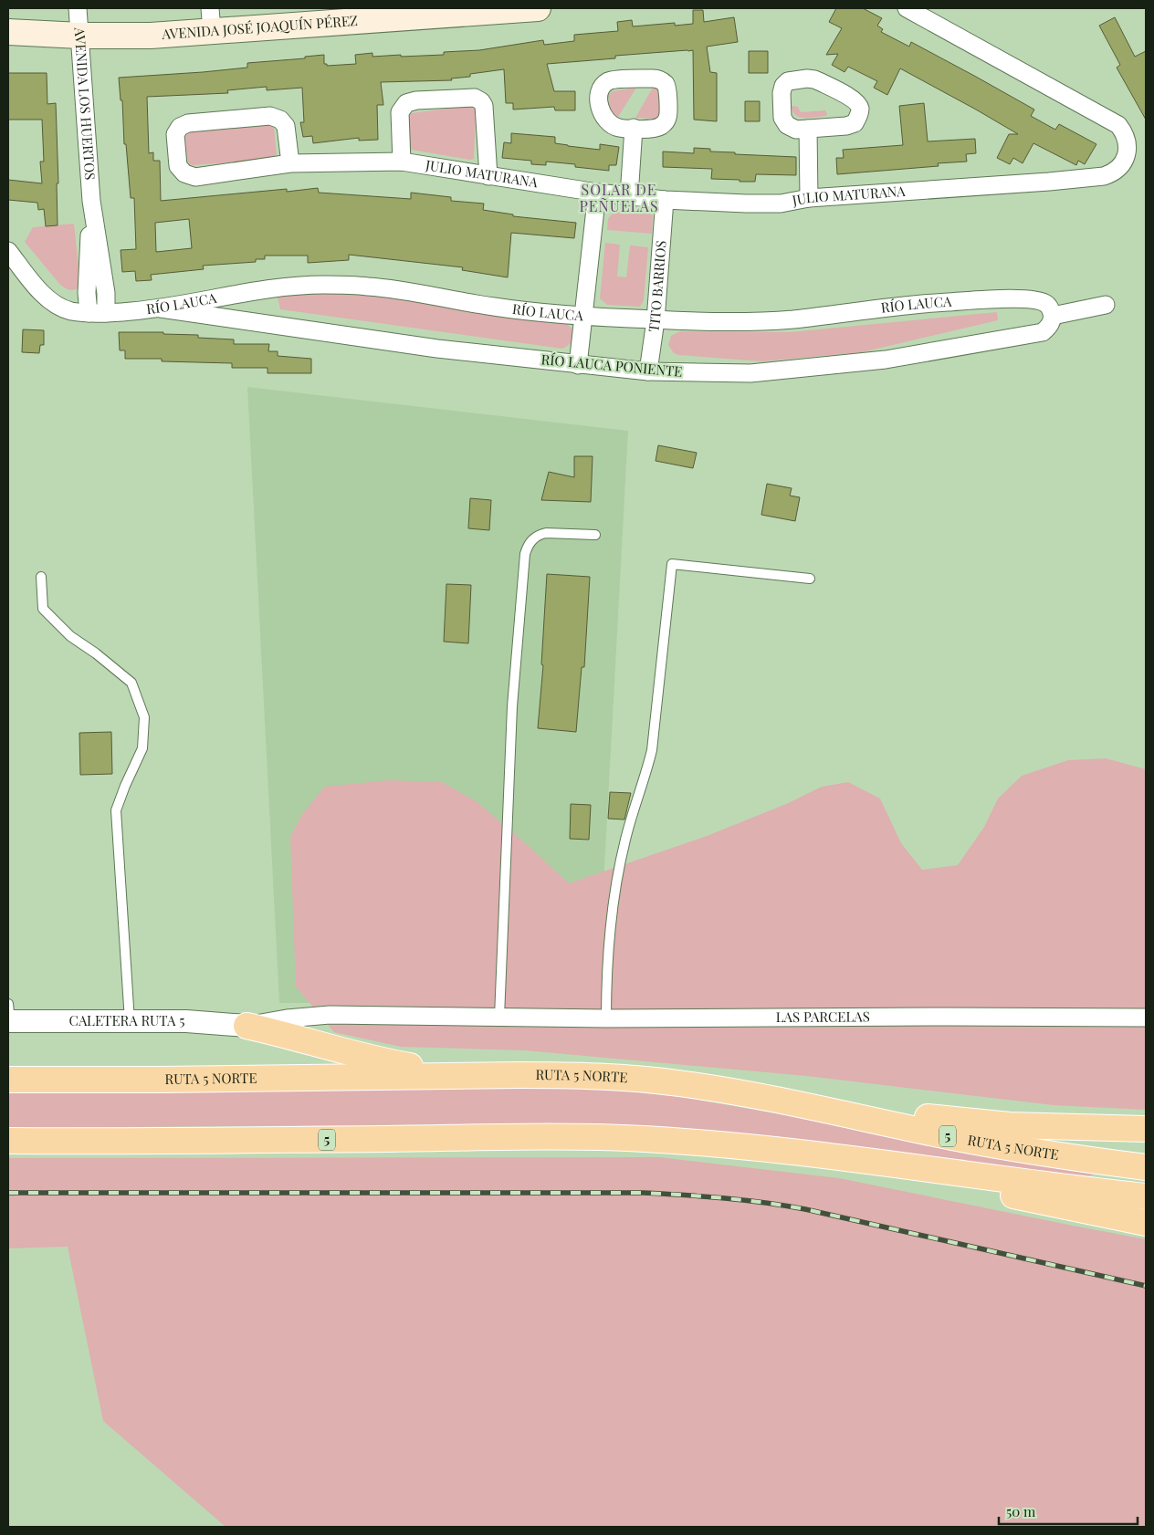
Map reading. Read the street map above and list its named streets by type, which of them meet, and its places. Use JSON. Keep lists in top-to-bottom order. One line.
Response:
{"streets":{"highway":["RUTA 5 NORTE","5"],"main road":["AVENIDA JOSÉ JOAQUÍN PÉREZ"],"street":["AVENIDA LOS HUERTOS","JULIO MATURANA","TITO BARRIOS","RÍO LAUCA","RÍO LAUCA PONIENTE","LAS PARCELAS","CALETERA RUTA 5"]},"crossings":[["AVENIDA JOSÉ JOAQUÍN PÉREZ","AVENIDA LOS HUERTOS"],["AVENIDA LOS HUERTOS","RÍO LAUCA"],["JULIO MATURANA","TITO BARRIOS"],["TITO BARRIOS","RÍO LAUCA"],["TITO BARRIOS","RÍO LAUCA PONIENTE"],["RÍO LAUCA","RÍO LAUCA PONIENTE"],["LAS PARCELAS","CALETERA RUTA 5"]],"districts":["SOLAR DE PEÑUELAS"],"scale_bar":"50 m"}
